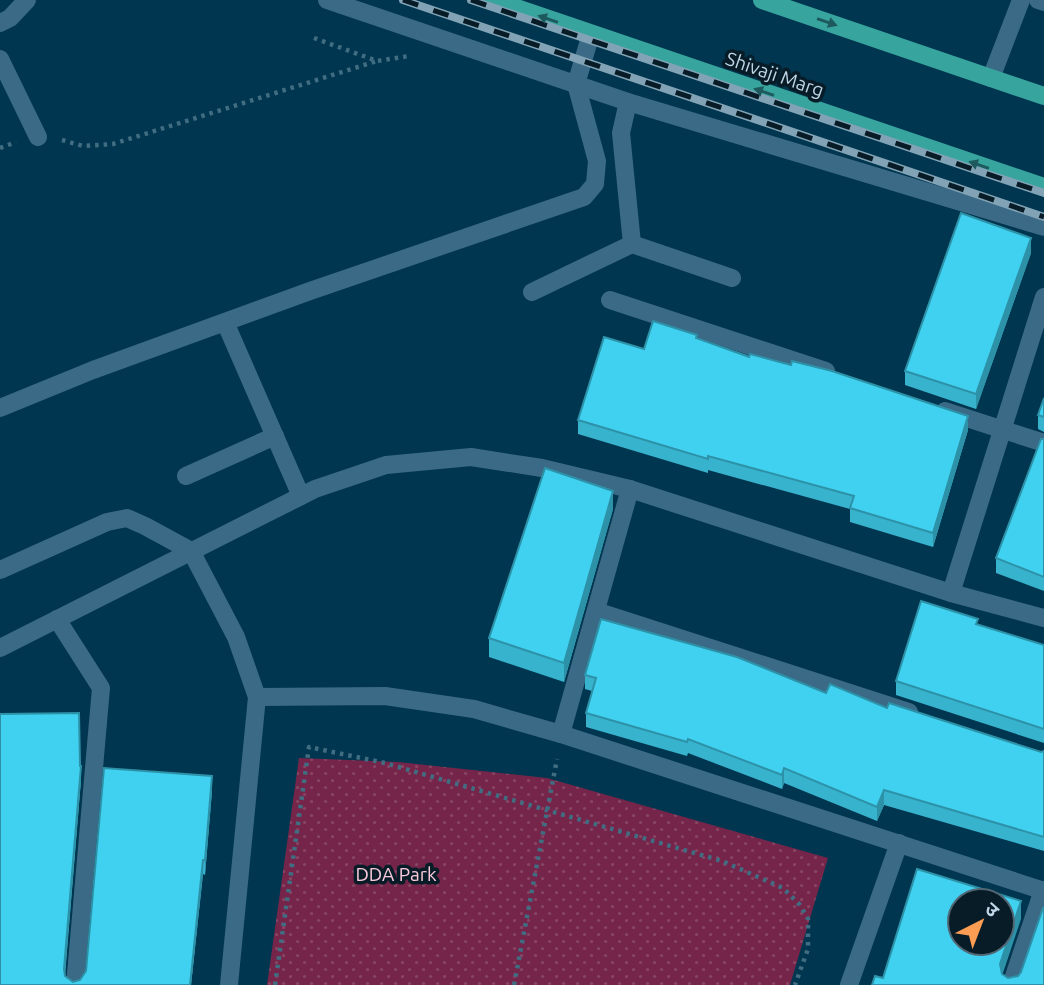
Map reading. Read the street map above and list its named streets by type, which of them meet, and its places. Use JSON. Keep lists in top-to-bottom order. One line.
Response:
{"streets":{"main road":["Shivaji Marg"]},"parks":["DDA Park"],"north":"top right"}
